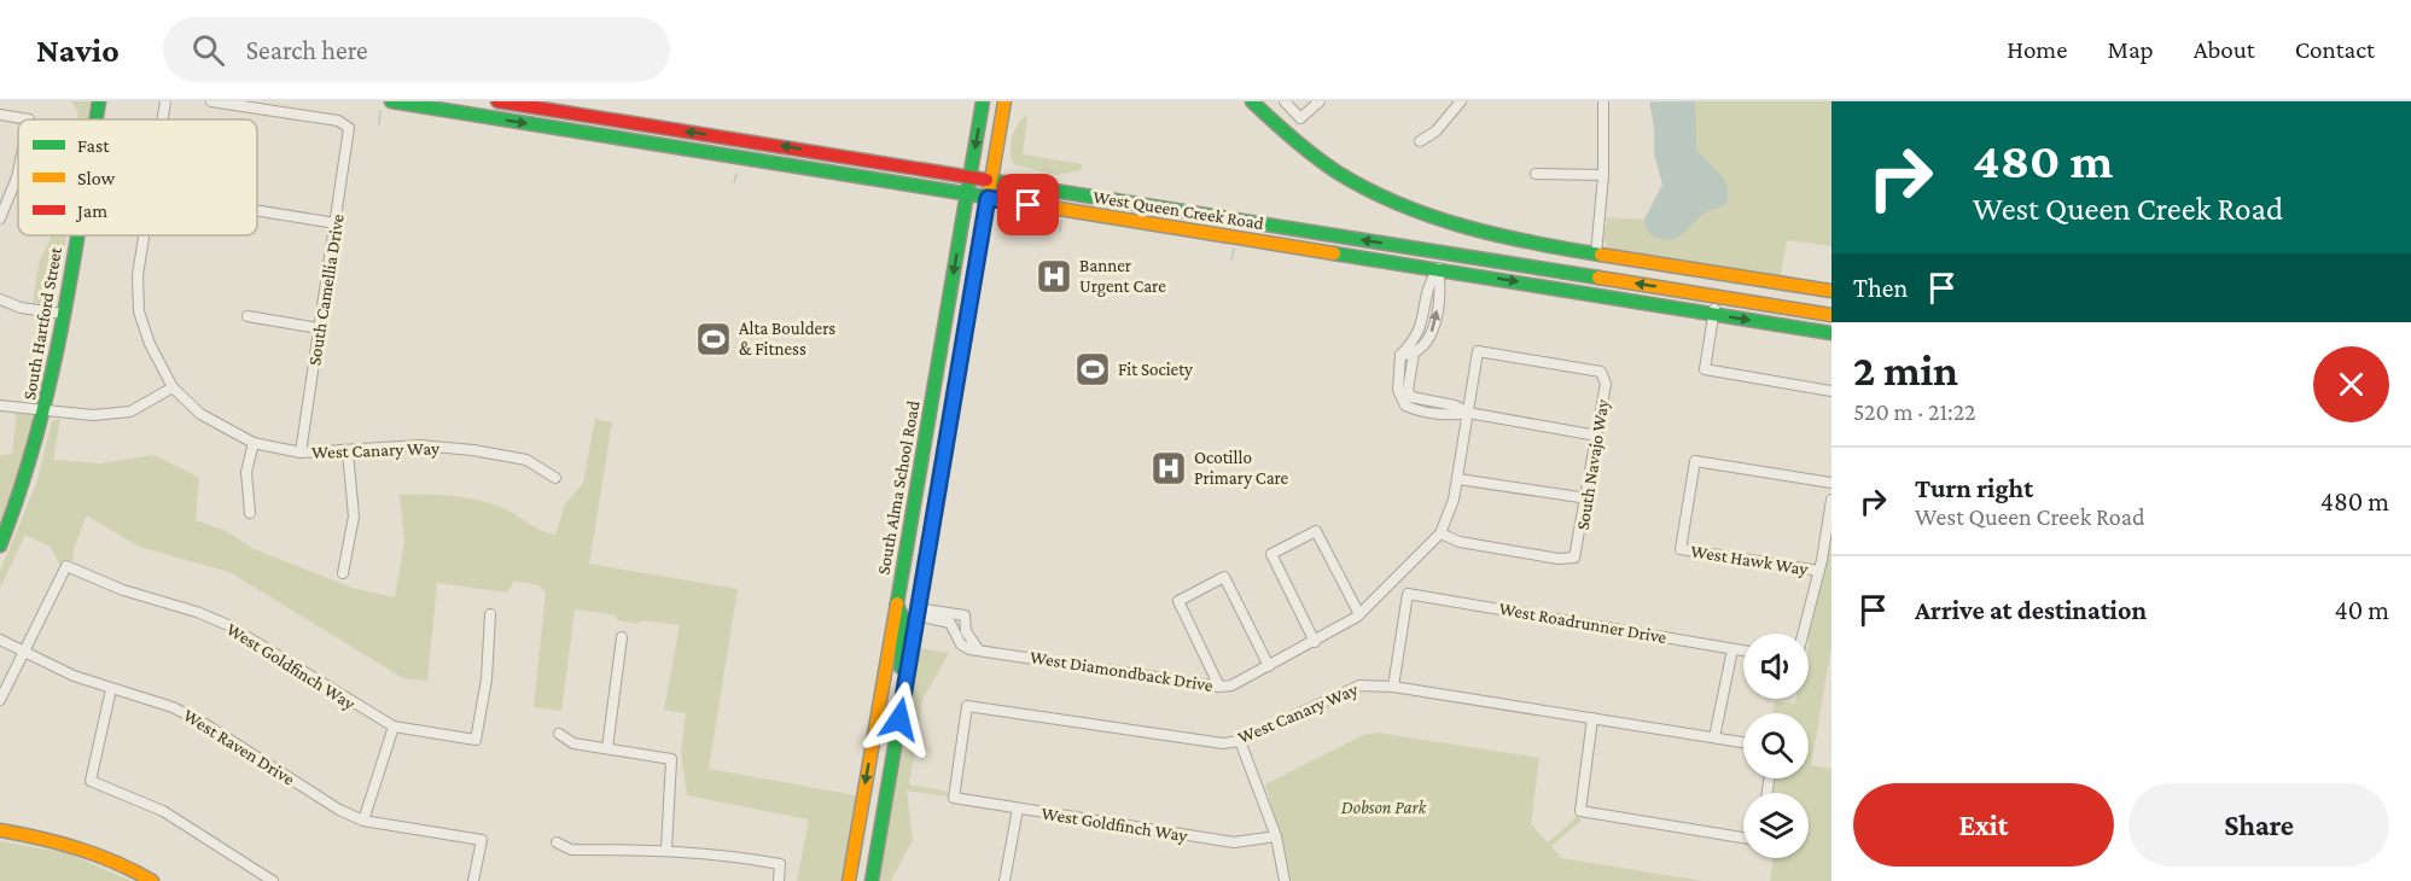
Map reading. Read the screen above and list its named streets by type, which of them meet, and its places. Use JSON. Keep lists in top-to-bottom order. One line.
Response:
{"streets":{"main road":["West Queen Creek Road","South Hartford Street","South Alma School Road"],"street":["South Camellia Drive","West Canary Way","South Navajo Way","West Hawk Way","West Roadrunner Drive","West Goldfinch Way","West Diamondback Drive","West Raven Drive"]},"crossings":[["West Queen Creek Road","South Alma School Road"],["South Camellia Drive","West Canary Way"],["West Canary Way","West Roadrunner Drive"],["West Canary Way","West Goldfinch Way"],["South Navajo Way","West Diamondback Drive"],["West Goldfinch Way","West Raven Drive"]],"parks":["Dobson Park"],"places":{"hospital":["Banner Urgent Care","Ocotillo Primary Care"],"sports":["Alta Boulders & Fitness","Fit Society"]},"legend":["Fast","Slow","Jam"],"page":{"header":"Navio","search":"Search here","nav":["Home","Map","About","Contact"],"turn":["480 m","West Queen Creek Road"],"then":"Then","heading":["2 min","520 m · 21:22"],"list":[{"name":"Turn right","note":"West Queen Creek Road","value":"480 m"},{"name":"Arrive at destination","value":"40 m"}],"buttons":["Exit","Share"]}}
